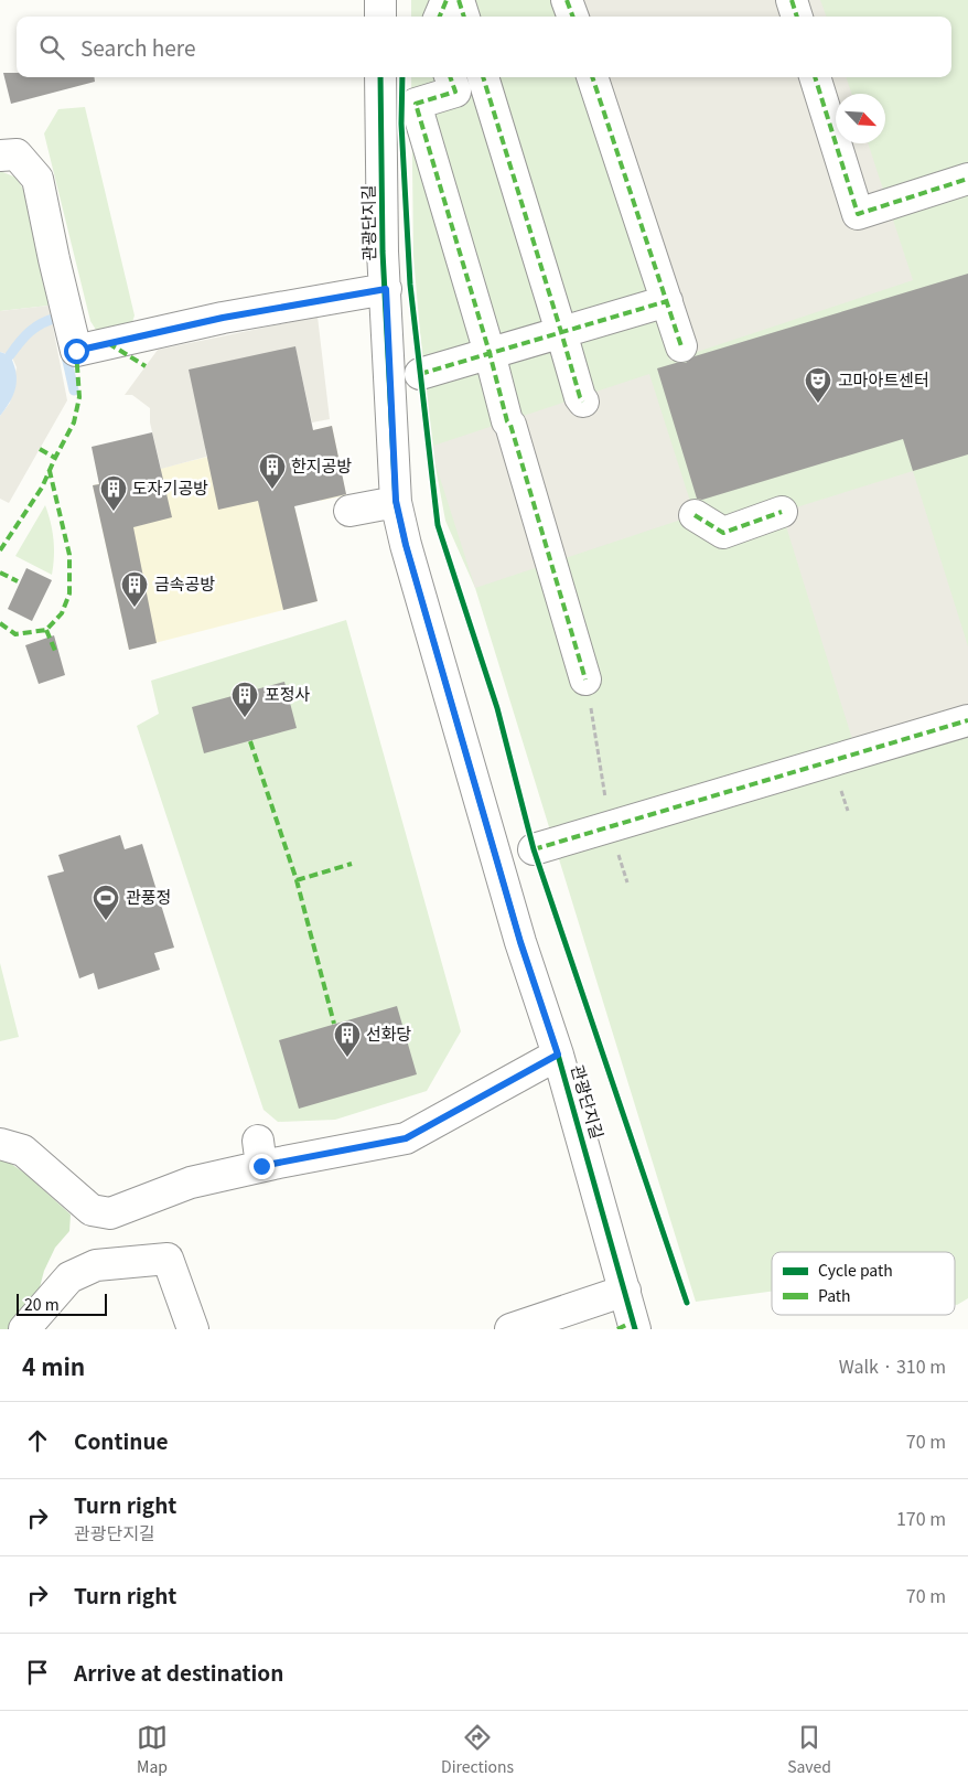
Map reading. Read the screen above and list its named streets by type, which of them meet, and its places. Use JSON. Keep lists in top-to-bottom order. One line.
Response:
{"streets":{"street":["관광단지길"]},"places":{"theatre":["고마아트센터"],"building":["한지공방","도자기공방","금속공방","포정사","선화당"],"sports":["관풍정"]},"legend":["Cycle path","Path"],"scale_bar":"20 m","north":"bottom right","page":{"search":"Search here","scale":"20 m","heading":["4 min","Walk · 310 m"],"list":[["Continue","70 m"],["Turn right","관광단지길","170 m"],["Turn right","70 m"],"Arrive at destination"],"nav":["Map","Directions","Saved"]}}
